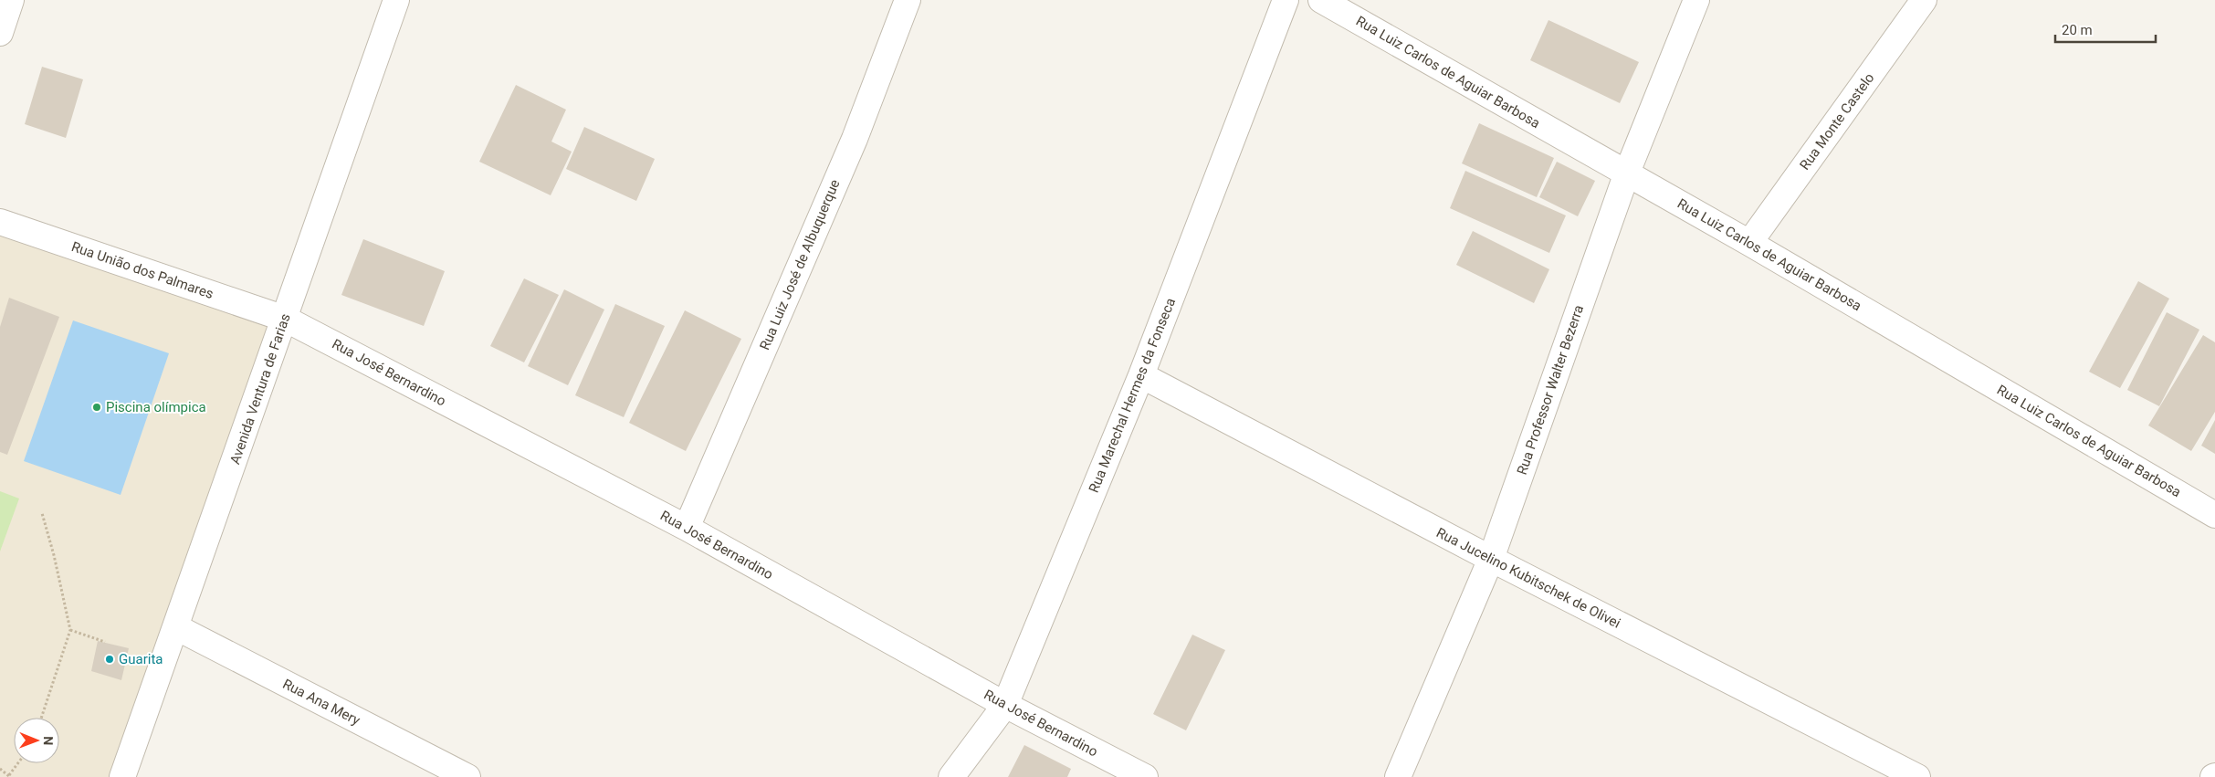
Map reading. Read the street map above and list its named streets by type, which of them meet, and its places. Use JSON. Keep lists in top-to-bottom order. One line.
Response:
{"streets":{"street":["Rua Luiz Carlos de Aguiar Barbosa","Rua Monte Castelo","Rua Luiz José de Albuquerque","Rua União dos Palmares","Rua José Bernardino","Avenida Ventura de Farias","Rua Professor Walter Bezerra","Rua Marechal Hermes da Fonseca","Rua Jucelino Kubitschek de Olivei","Rua Ana Mery"]},"crossings":[["Rua Luiz Carlos de Aguiar Barbosa","Rua Monte Castelo"],["Rua Luiz Carlos de Aguiar Barbosa","Rua Professor Walter Bezerra"],["Rua Luiz José de Albuquerque","Rua José Bernardino"],["Rua União dos Palmares","Rua José Bernardino"],["Rua União dos Palmares","Avenida Ventura de Farias"],["Rua José Bernardino","Avenida Ventura de Farias"],["Rua José Bernardino","Rua Marechal Hermes da Fonseca"],["Avenida Ventura de Farias","Rua Ana Mery"],["Rua Professor Walter Bezerra","Rua Jucelino Kubitschek de Olivei"],["Rua Marechal Hermes da Fonseca","Rua Jucelino Kubitschek de Olivei"]],"places":["Piscina olímpica","Guarita"],"scale_bar":"20 m","north":"right"}
